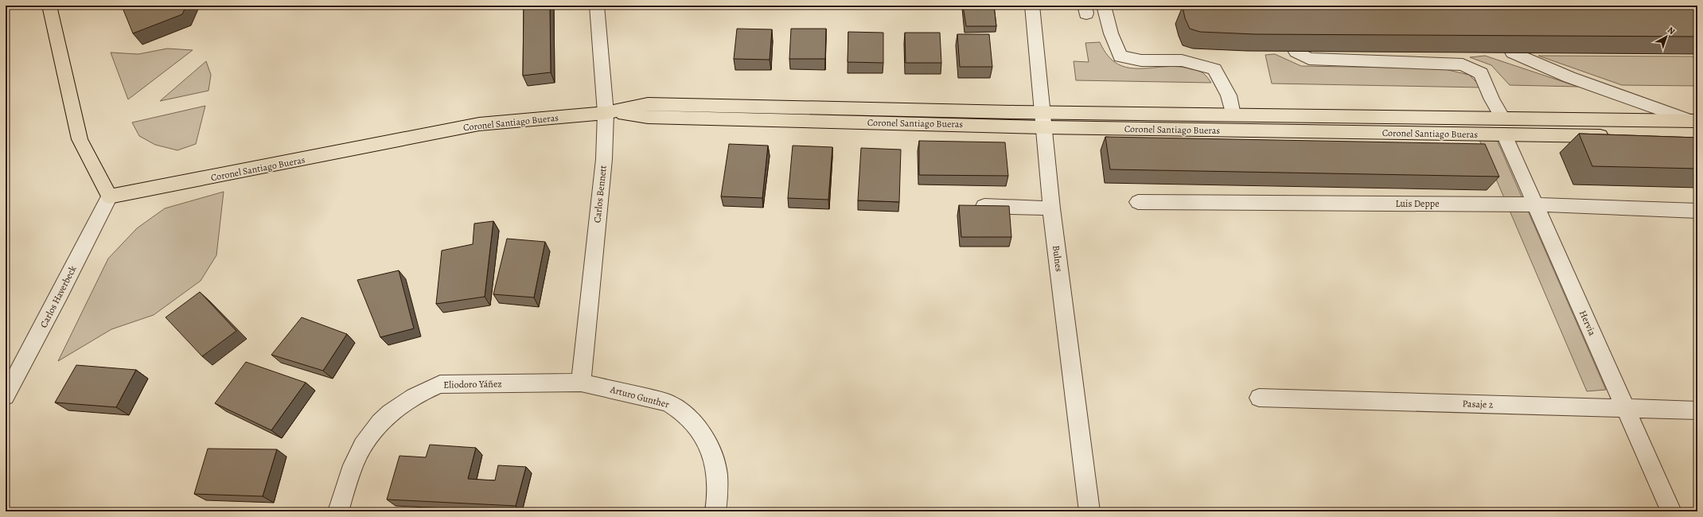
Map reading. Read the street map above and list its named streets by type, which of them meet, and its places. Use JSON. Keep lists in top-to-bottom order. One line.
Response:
{"streets":{"main road":["Coronel Santiago Bueras"],"street":["Carlos Bennett","Luis Deppe","Bulnes","Carlos Haverbeck","Hervia","Eliodoro Yáñez","Arturo Gunther","Pasaje 2"]},"crossings":[["Coronel Santiago Bueras","Carlos Bennett"],["Coronel Santiago Bueras","Bulnes"],["Coronel Santiago Bueras","Carlos Haverbeck"],["Coronel Santiago Bueras","Hervia"],["Carlos Bennett","Eliodoro Yáñez"],["Carlos Bennett","Arturo Gunther"],["Luis Deppe","Hervia"],["Hervia","Pasaje 2"],["Eliodoro Yáñez","Arturo Gunther"]],"north":"top right"}
